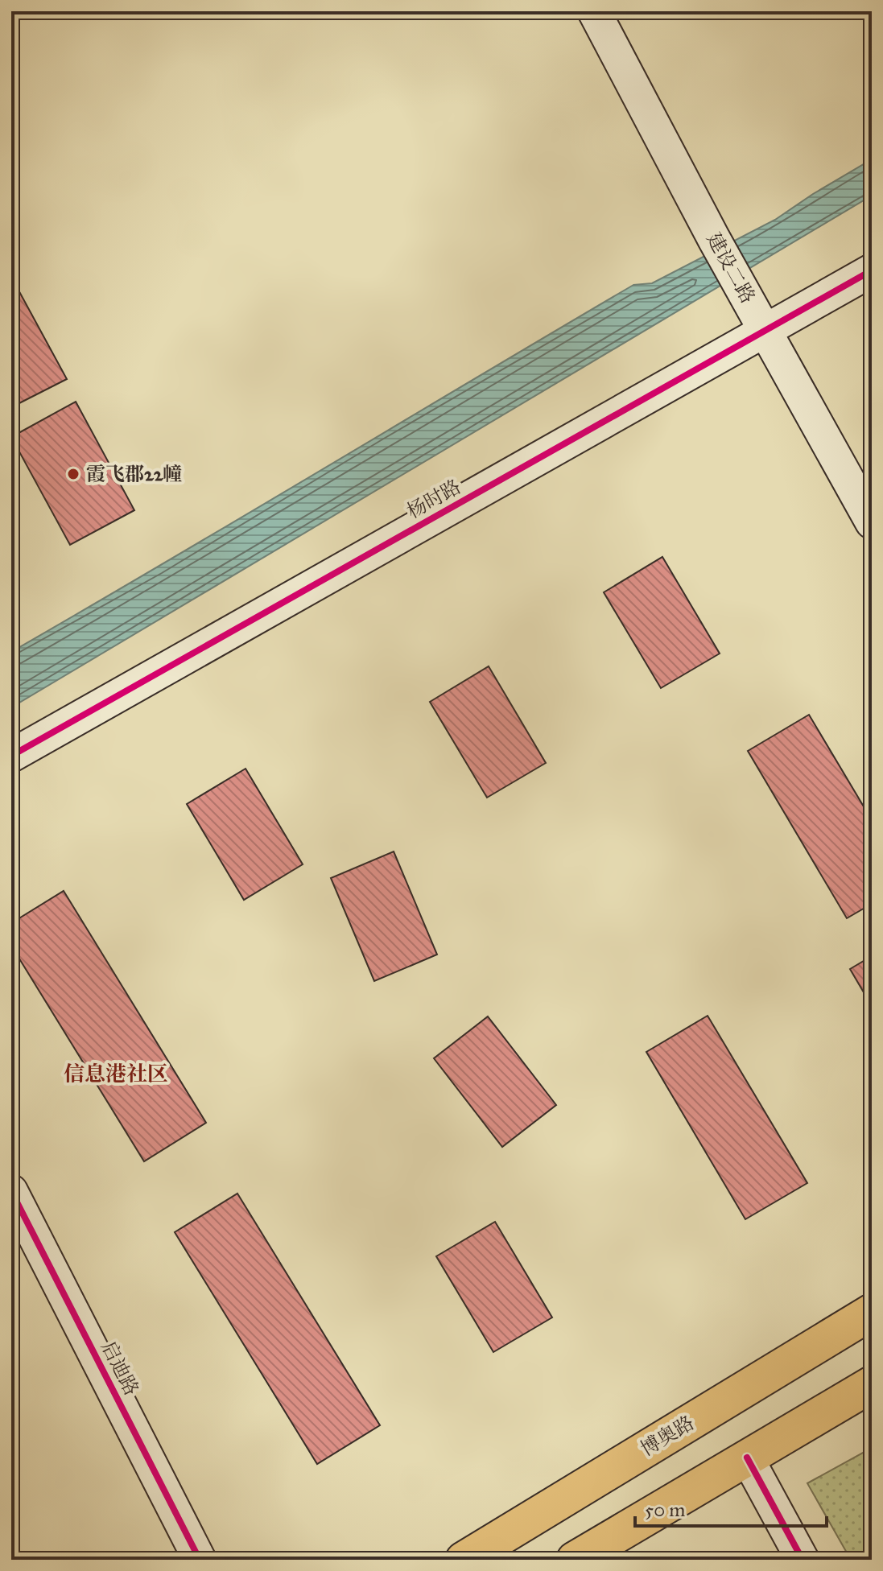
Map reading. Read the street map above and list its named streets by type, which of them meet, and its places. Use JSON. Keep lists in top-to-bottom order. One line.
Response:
{"streets":{"main road":["博奥路"],"street":["建设二路","杨时路","启迪路"]},"crossings":[["建设二路","杨时路"]],"districts":["信息港社区"],"places":["霞飞郡22幢"],"scale_bar":"50 m"}
